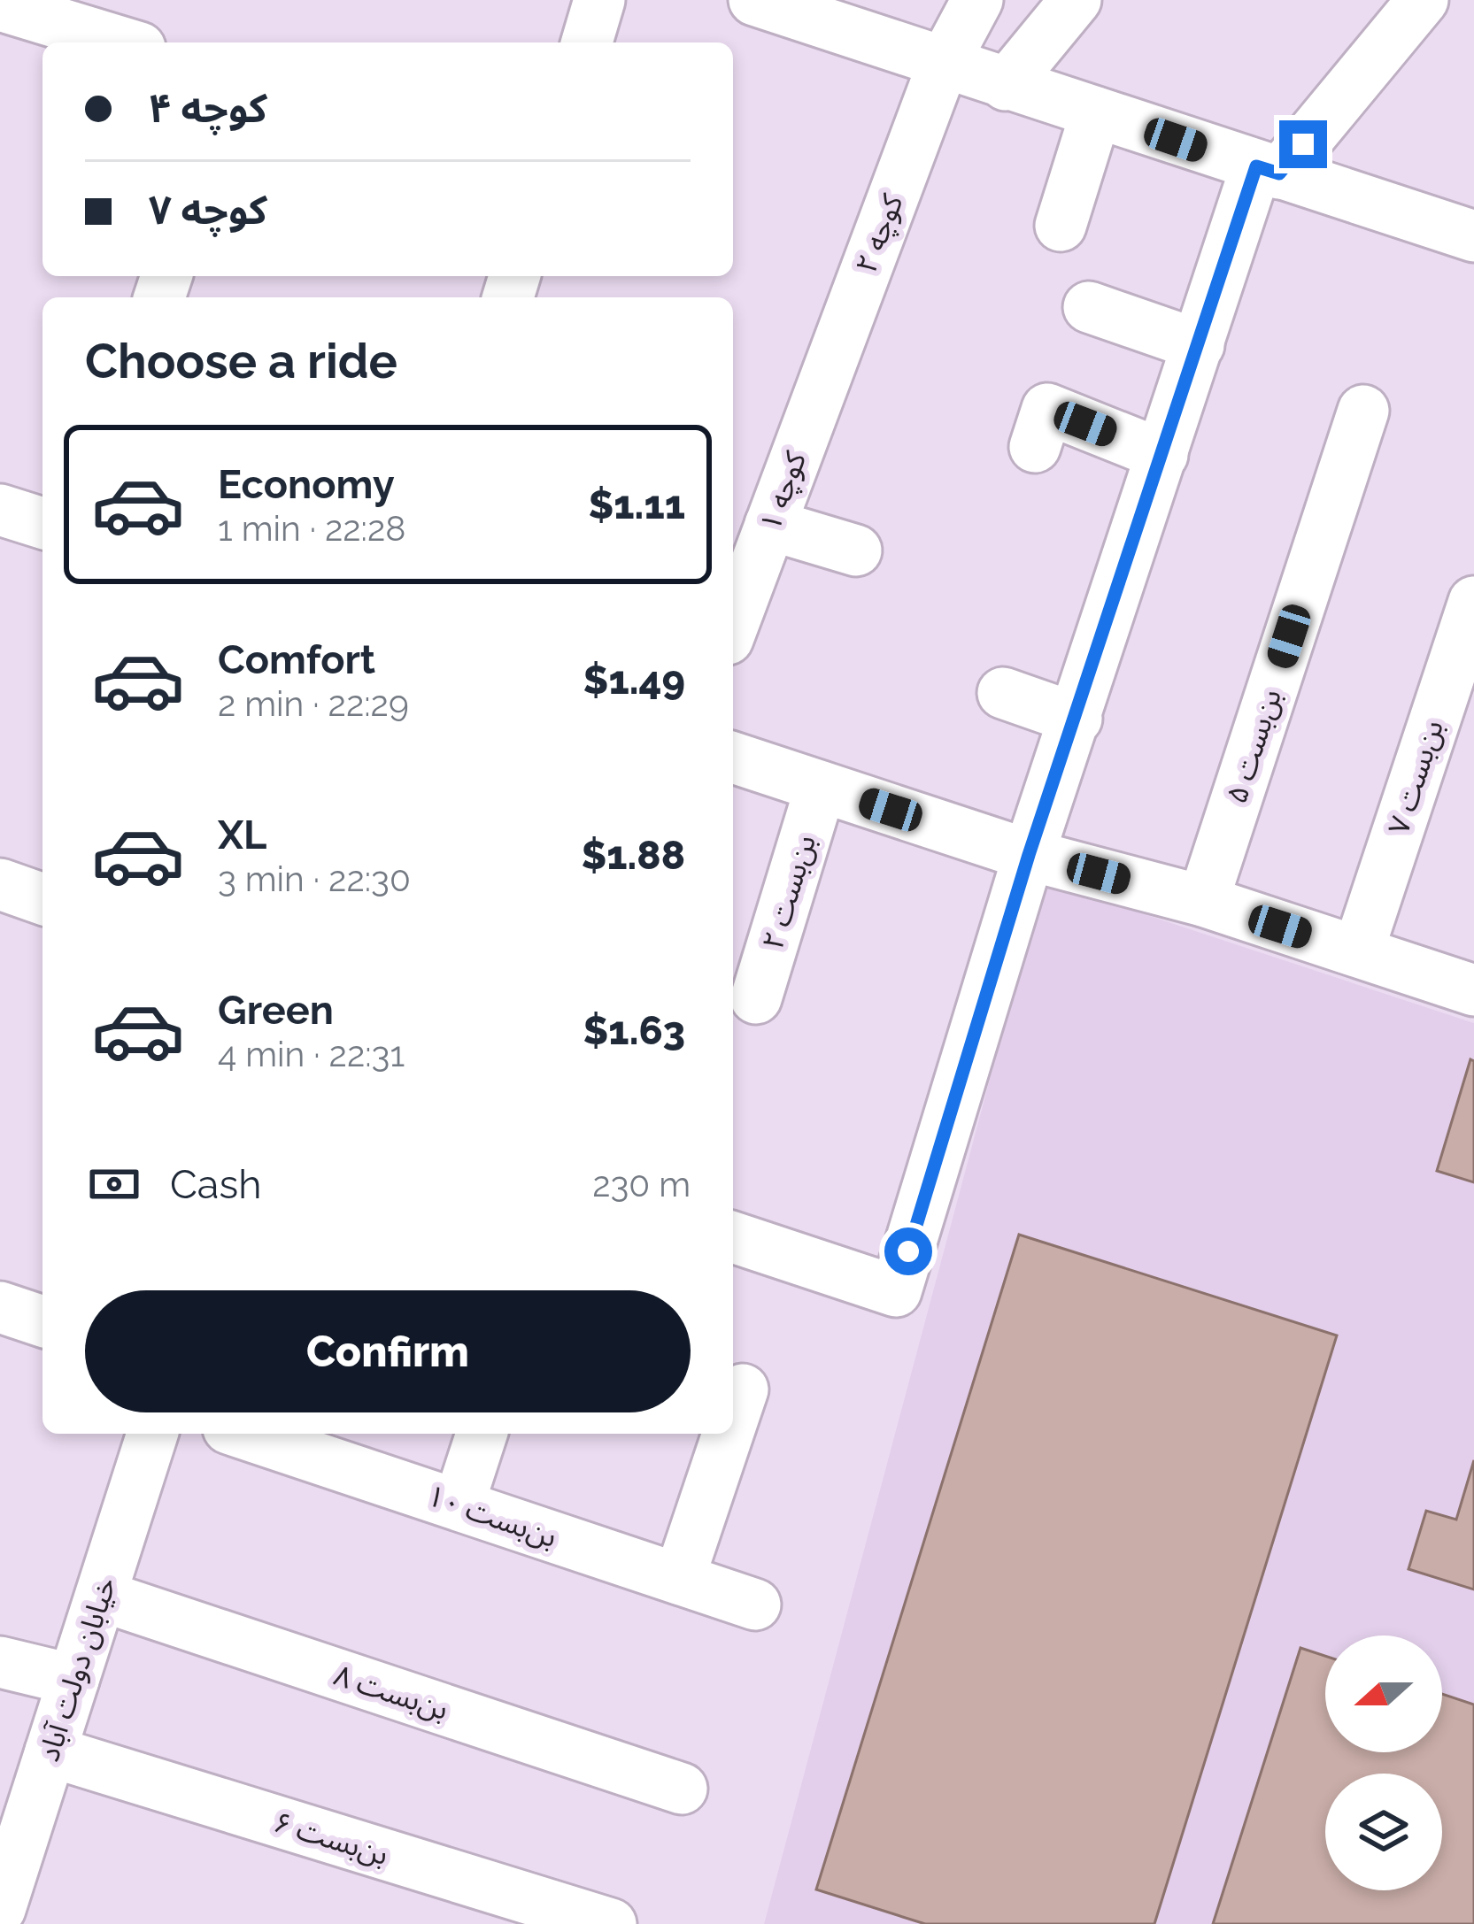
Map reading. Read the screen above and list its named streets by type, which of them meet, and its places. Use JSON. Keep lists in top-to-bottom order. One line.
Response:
{"streets":{"street":["کوچه ۲","کوچه ۱","بن‌بست ۵","بن‌بست ۷","بن‌بست ۲","بن‌بست ۱۰","خیابان دولت آباد","بن‌بست ۸","بن‌بست ۶"]},"crossings":[["کوچه ۲","کوچه ۱"],["خیابان دولت آباد","بن‌بست ۸"],["خیابان دولت آباد","بن‌بست ۶"]],"north":"left","page":{"banner":["کوچه ۴","کوچه ۷"],"heading":"Choose a ride","list":[{"name":"Economy","note":"1 min · 22:28","value":"$1.11"},{"name":"Comfort","note":"2 min · 22:29","value":"$1.49"},{"name":"XL","note":"3 min · 22:30","value":"$1.88"},{"name":"Green","note":"4 min · 22:31","value":"$1.63"}],"pay":["Cash","230 m"],"buttons":"Confirm"}}
